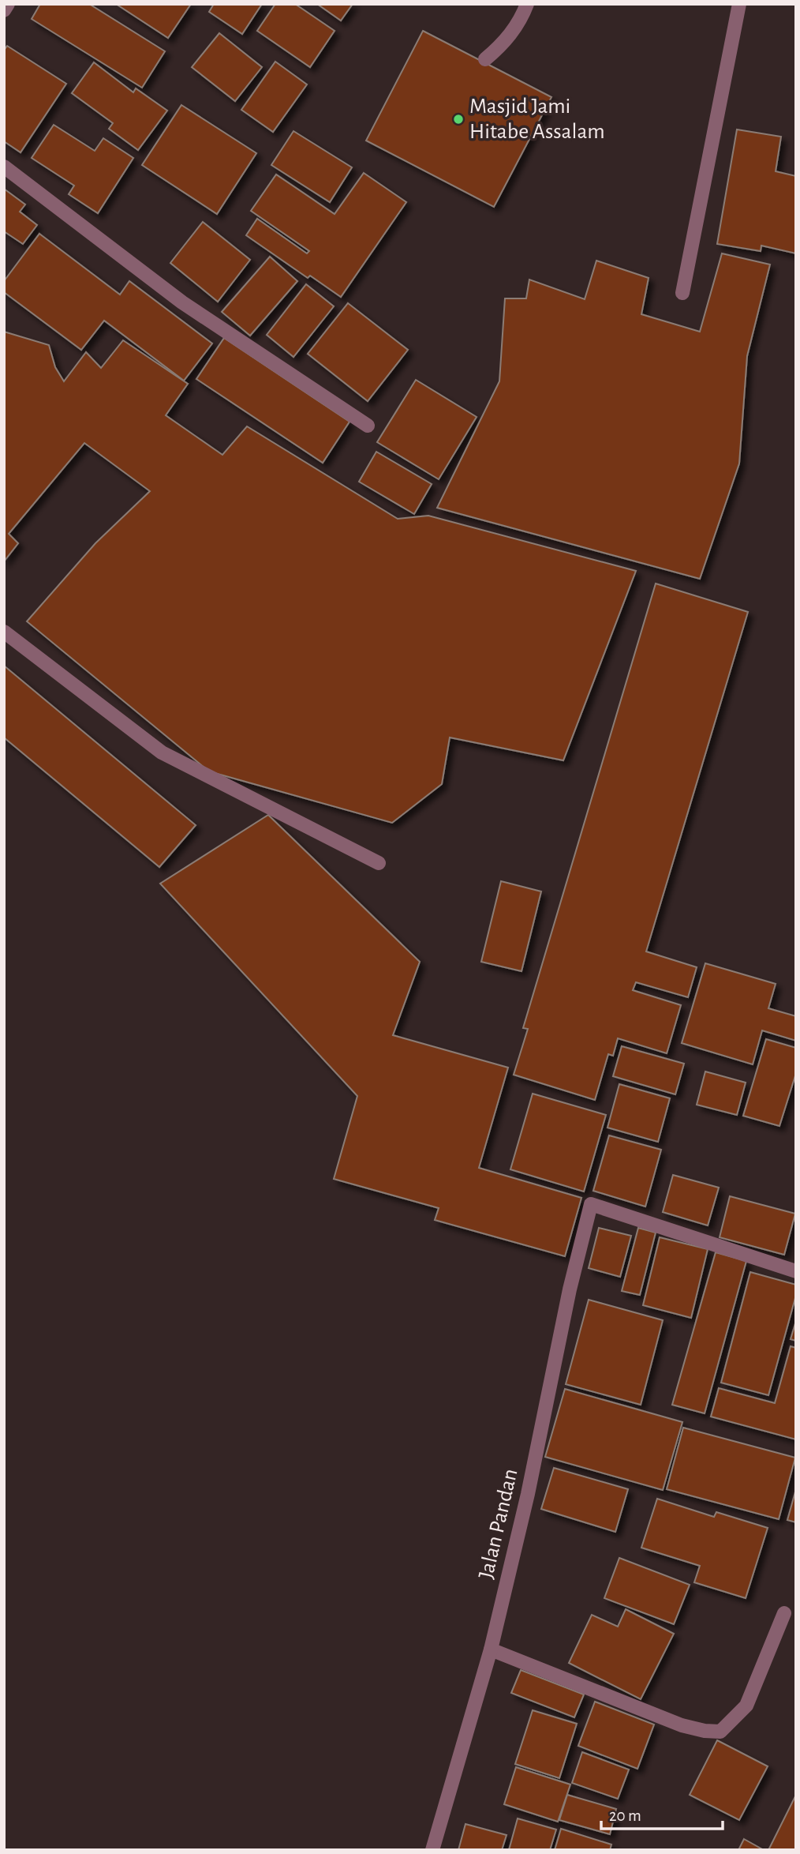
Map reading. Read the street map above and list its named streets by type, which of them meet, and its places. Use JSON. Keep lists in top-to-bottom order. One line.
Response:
{"streets":{"street":["Jalan Pandan"]},"places":["Masjid Jami Hitabe Assalam"],"scale_bar":"20 m"}
